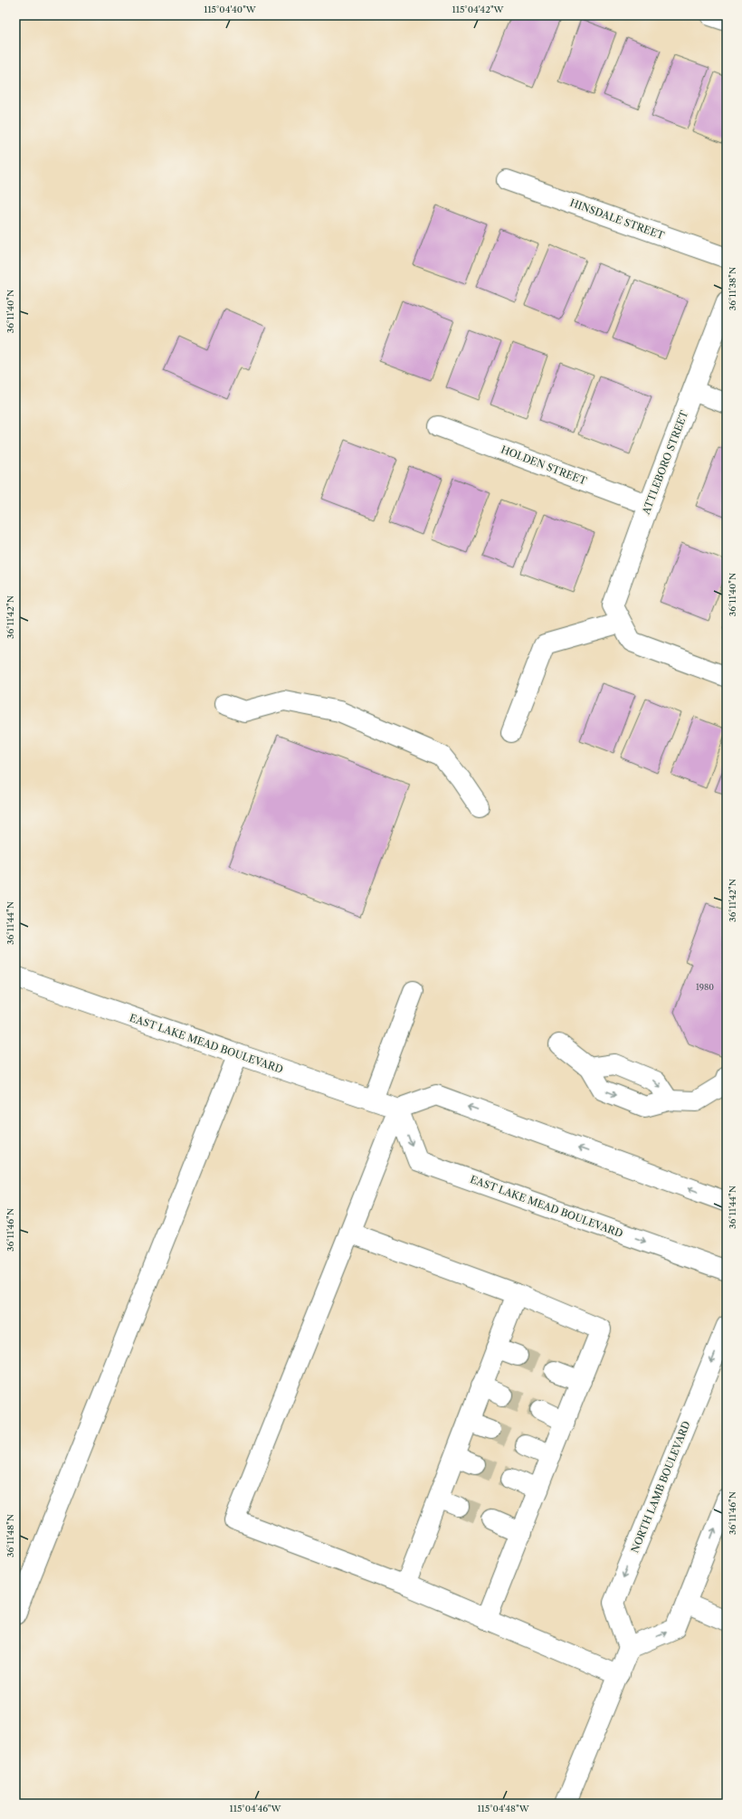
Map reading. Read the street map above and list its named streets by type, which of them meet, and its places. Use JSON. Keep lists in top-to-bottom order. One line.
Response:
{"streets":{"main road":["HINSDALE STREET","ATTLEBORO STREET","HOLDEN STREET","EAST LAKE MEAD BOULEVARD","NORTH LAMB BOULEVARD"]},"crossings":[["ATTLEBORO STREET","HOLDEN STREET"]],"house_numbers":["1980"],"coordinates":["115°04'40\"W","115°04'42\"W","36°11'38\"N","36°11'40\"N","36°11'42\"N","36°11'44\"N","36°11'46\"N","36°11'48\"N","115°04'46\"W","115°04'48\"W"]}
